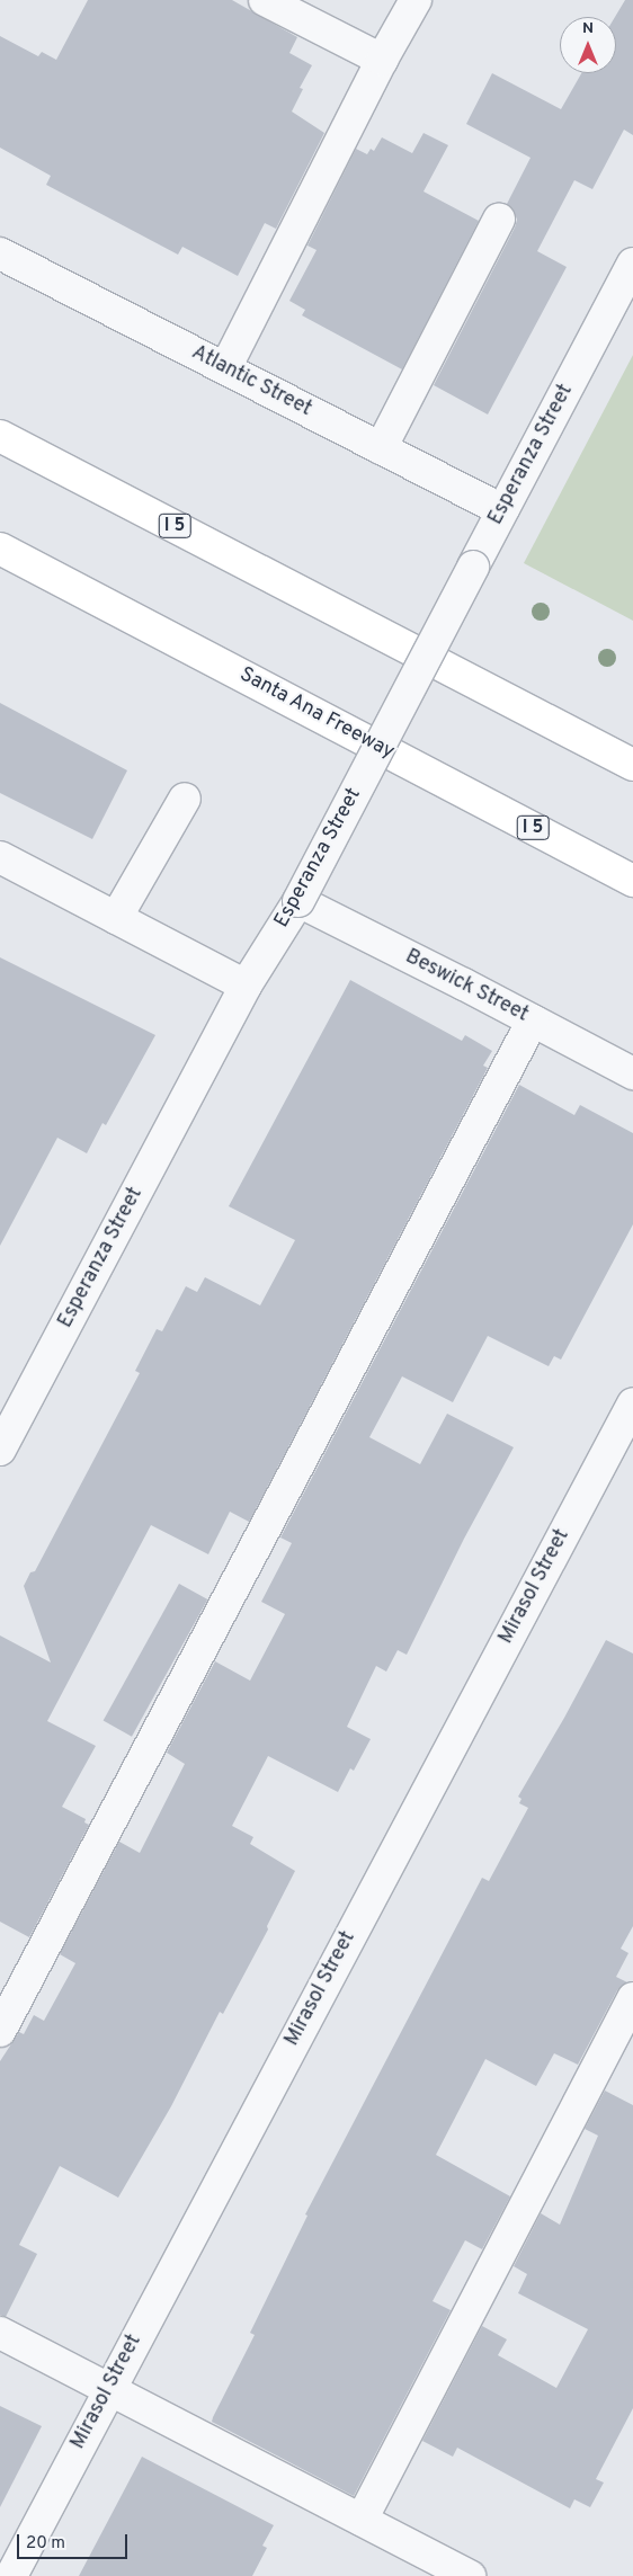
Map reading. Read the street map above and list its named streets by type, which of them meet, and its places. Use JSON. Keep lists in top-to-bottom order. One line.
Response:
{"streets":{"highway":["I 5","Santa Ana Freeway"],"street":["Atlantic Street","Esperanza Street","Beswick Street","Mirasol Street"]},"crossings":[["Atlantic Street","Esperanza Street"],["Esperanza Street","Beswick Street"]],"scale_bar":"20 m","north":"top"}
